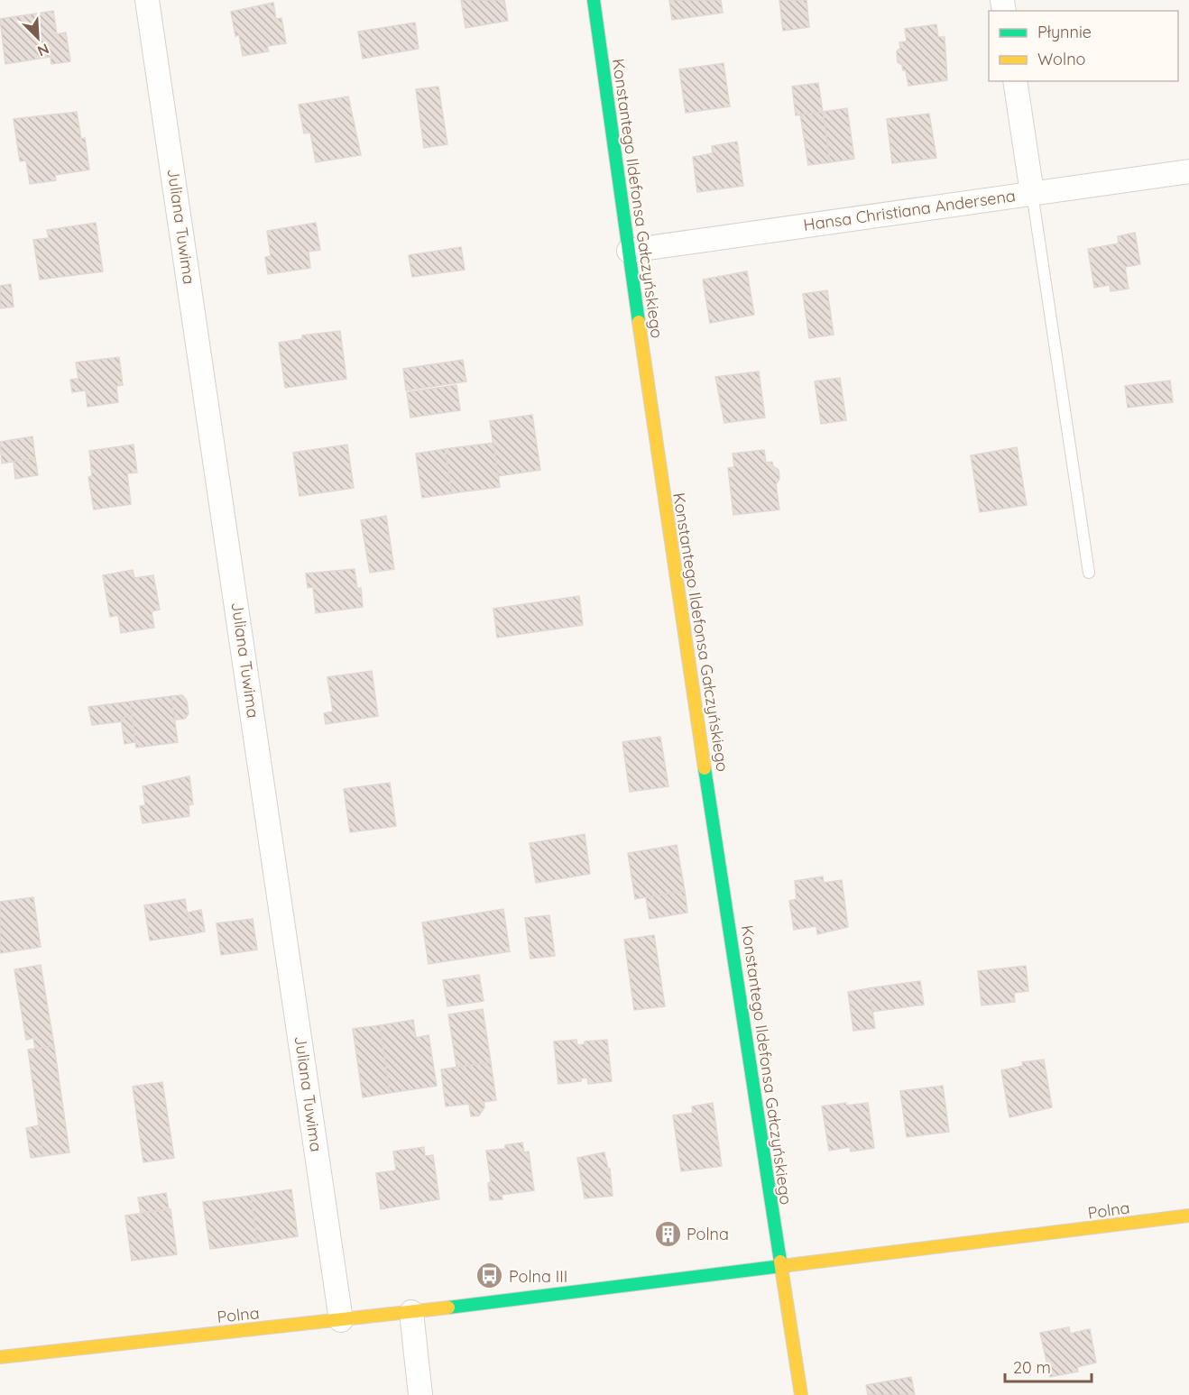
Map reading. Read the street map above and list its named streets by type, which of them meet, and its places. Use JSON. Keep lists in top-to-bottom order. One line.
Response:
{"streets":{"street":["Konstantego Ildefonsa Gałczyńskiego","Hansa Christiana Andersena","Juliana Tuwima","Polna"]},"crossings":[["Konstantego Ildefonsa Gałczyńskiego","Hansa Christiana Andersena"],["Konstantego Ildefonsa Gałczyńskiego","Polna"],["Juliana Tuwima","Polna"]],"places":{"building":["Polna"],"bus stop":["Polna III"]},"legend":["Płynnie","Wolno"],"scale_bar":"20 m","north":"bottom right"}
